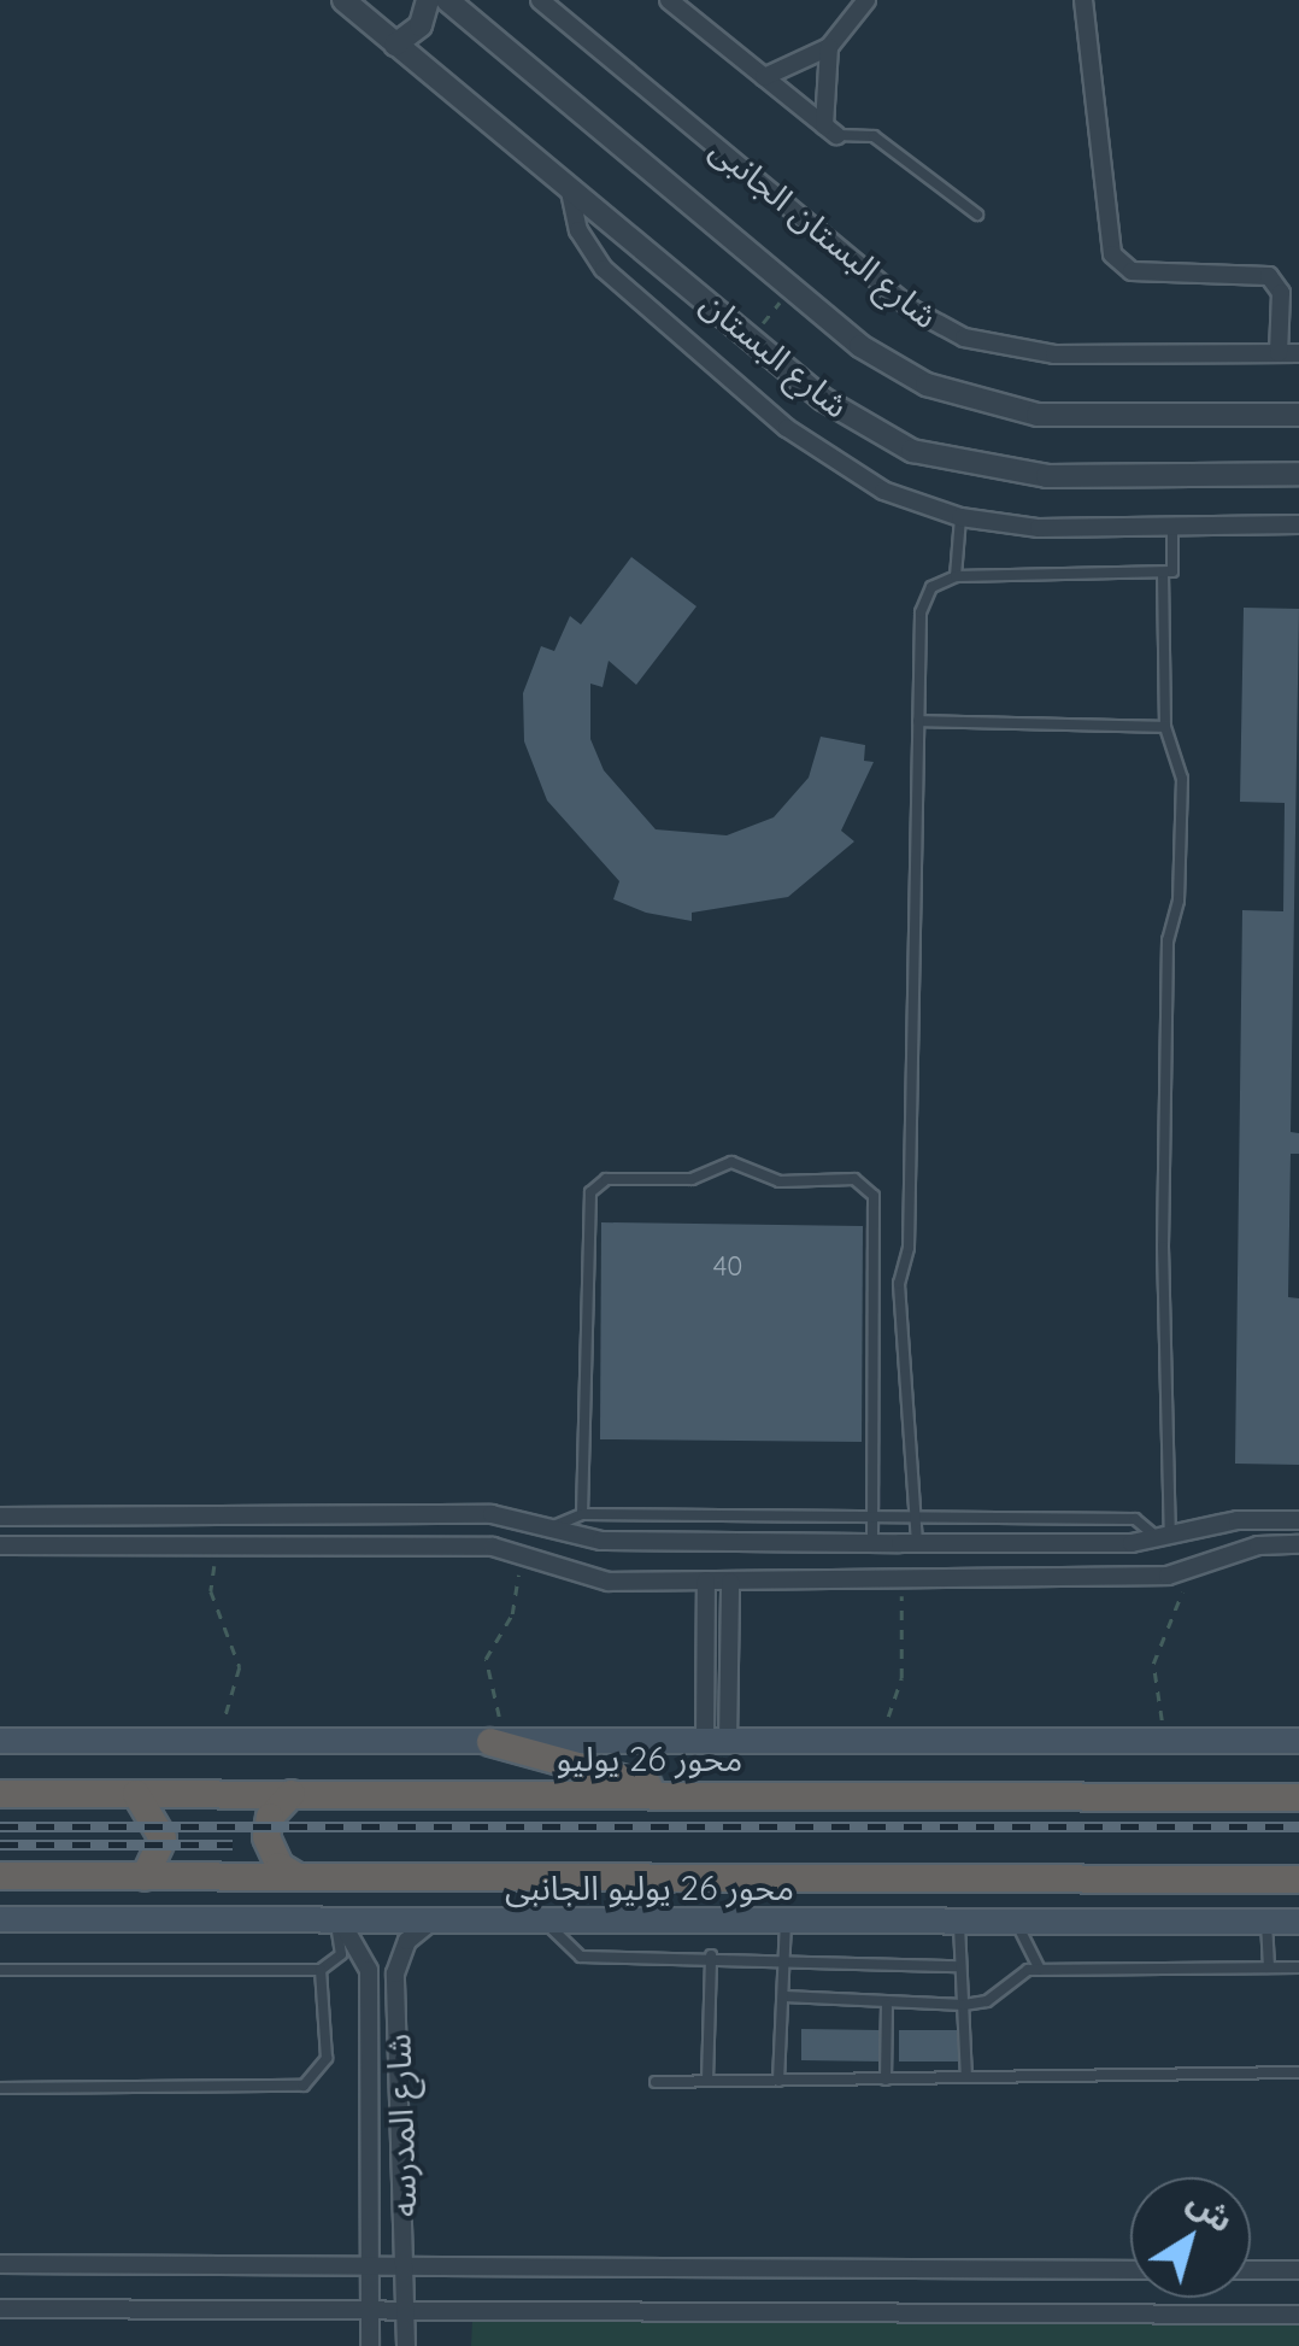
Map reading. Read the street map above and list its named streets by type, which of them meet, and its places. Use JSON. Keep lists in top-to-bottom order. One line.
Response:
{"streets":{"highway":["محور 26 يوليو"],"main road":["محور 26 يوليو الجانبى"],"street":["شارع البستان الجانبى","شارع البستان","شارع المدرسه"]},"crossings":[["محور 26 يوليو الجانبى","شارع المدرسه"]],"house_numbers":["40"],"north":"top right"}
